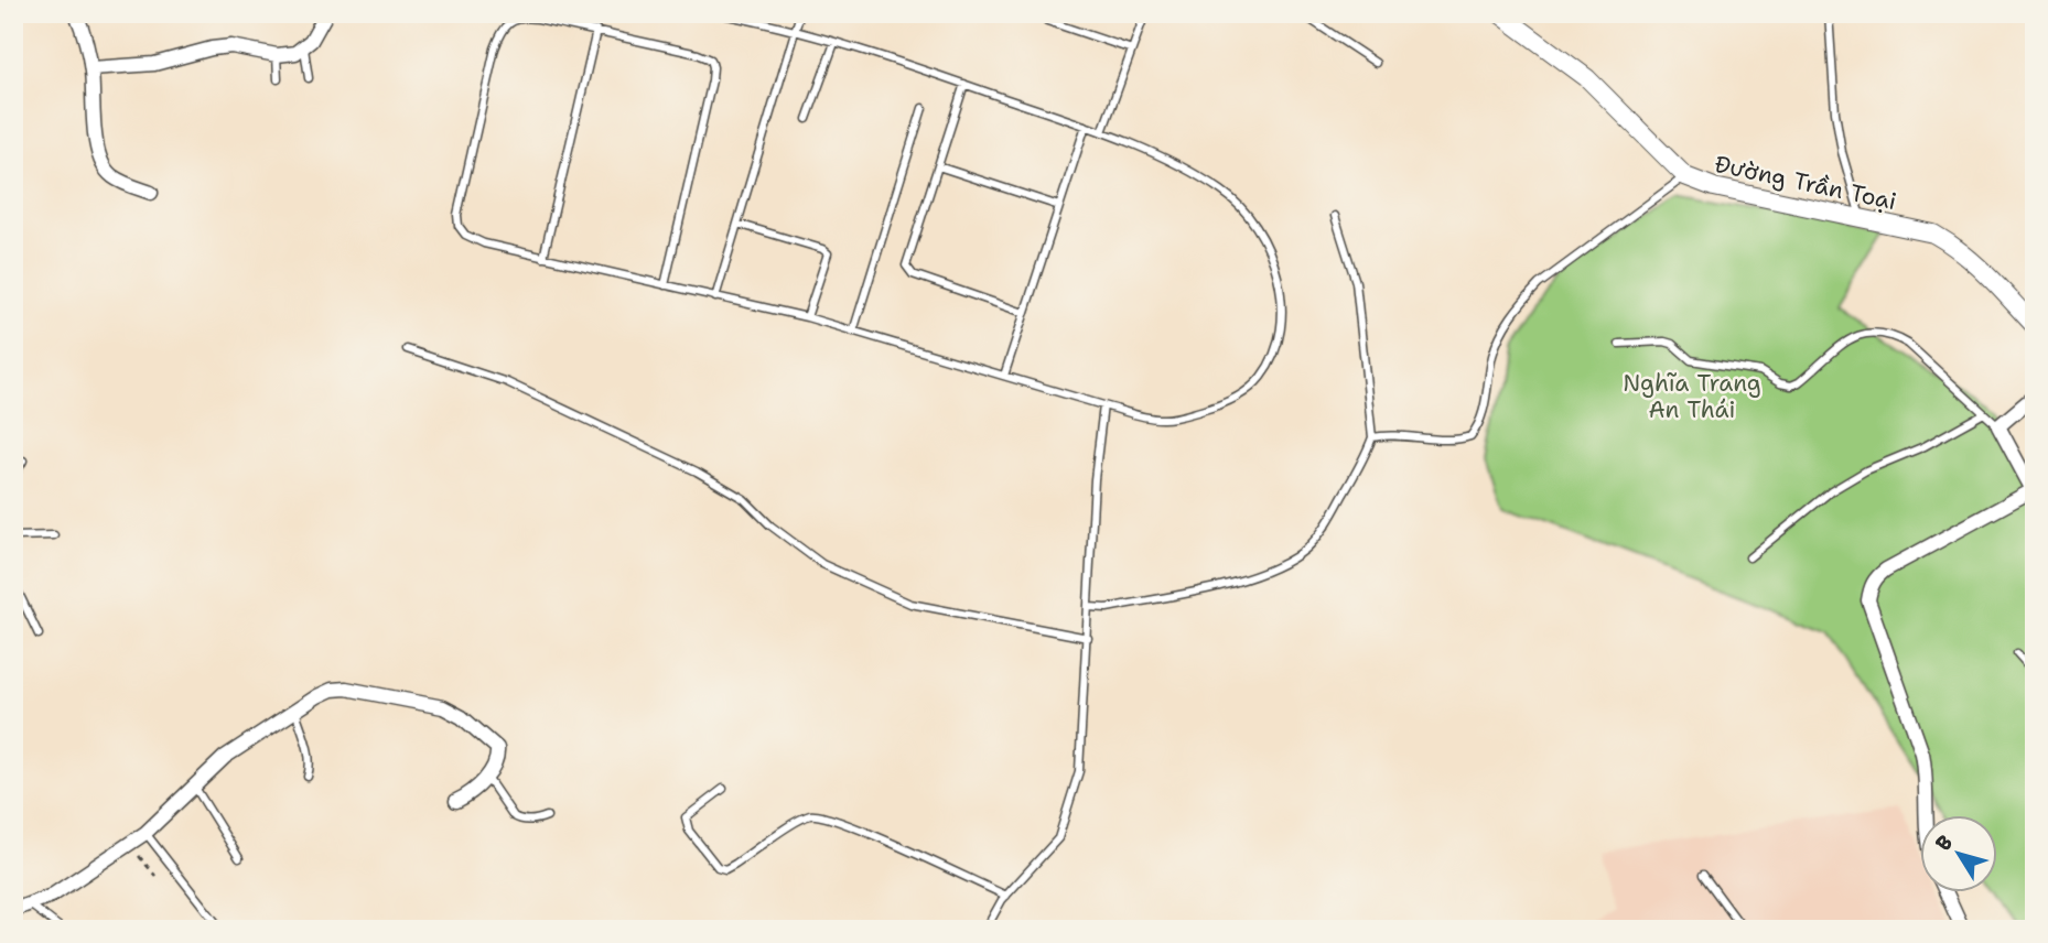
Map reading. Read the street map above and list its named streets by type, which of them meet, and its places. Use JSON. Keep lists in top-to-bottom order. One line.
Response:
{"streets":{"street":["Đường Trần Toại"]},"parks":["Nghĩa Trang An Thái"],"north":"top left"}
